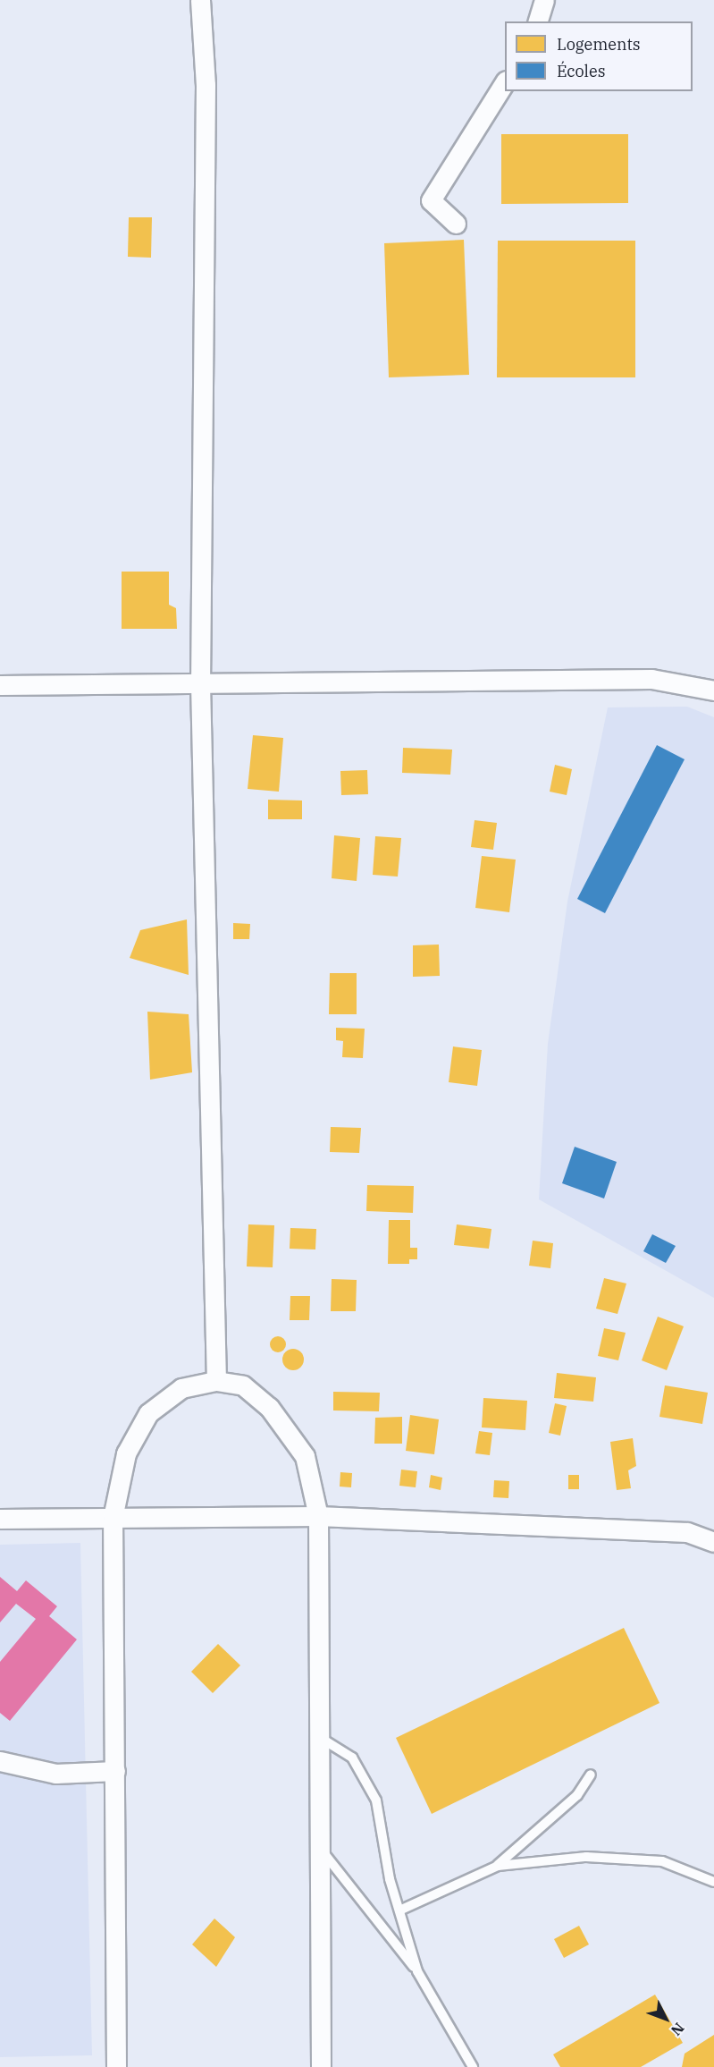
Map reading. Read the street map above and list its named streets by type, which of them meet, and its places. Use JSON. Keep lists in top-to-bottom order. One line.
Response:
{"legend":["Logements","Écoles"],"north":"bottom right"}
